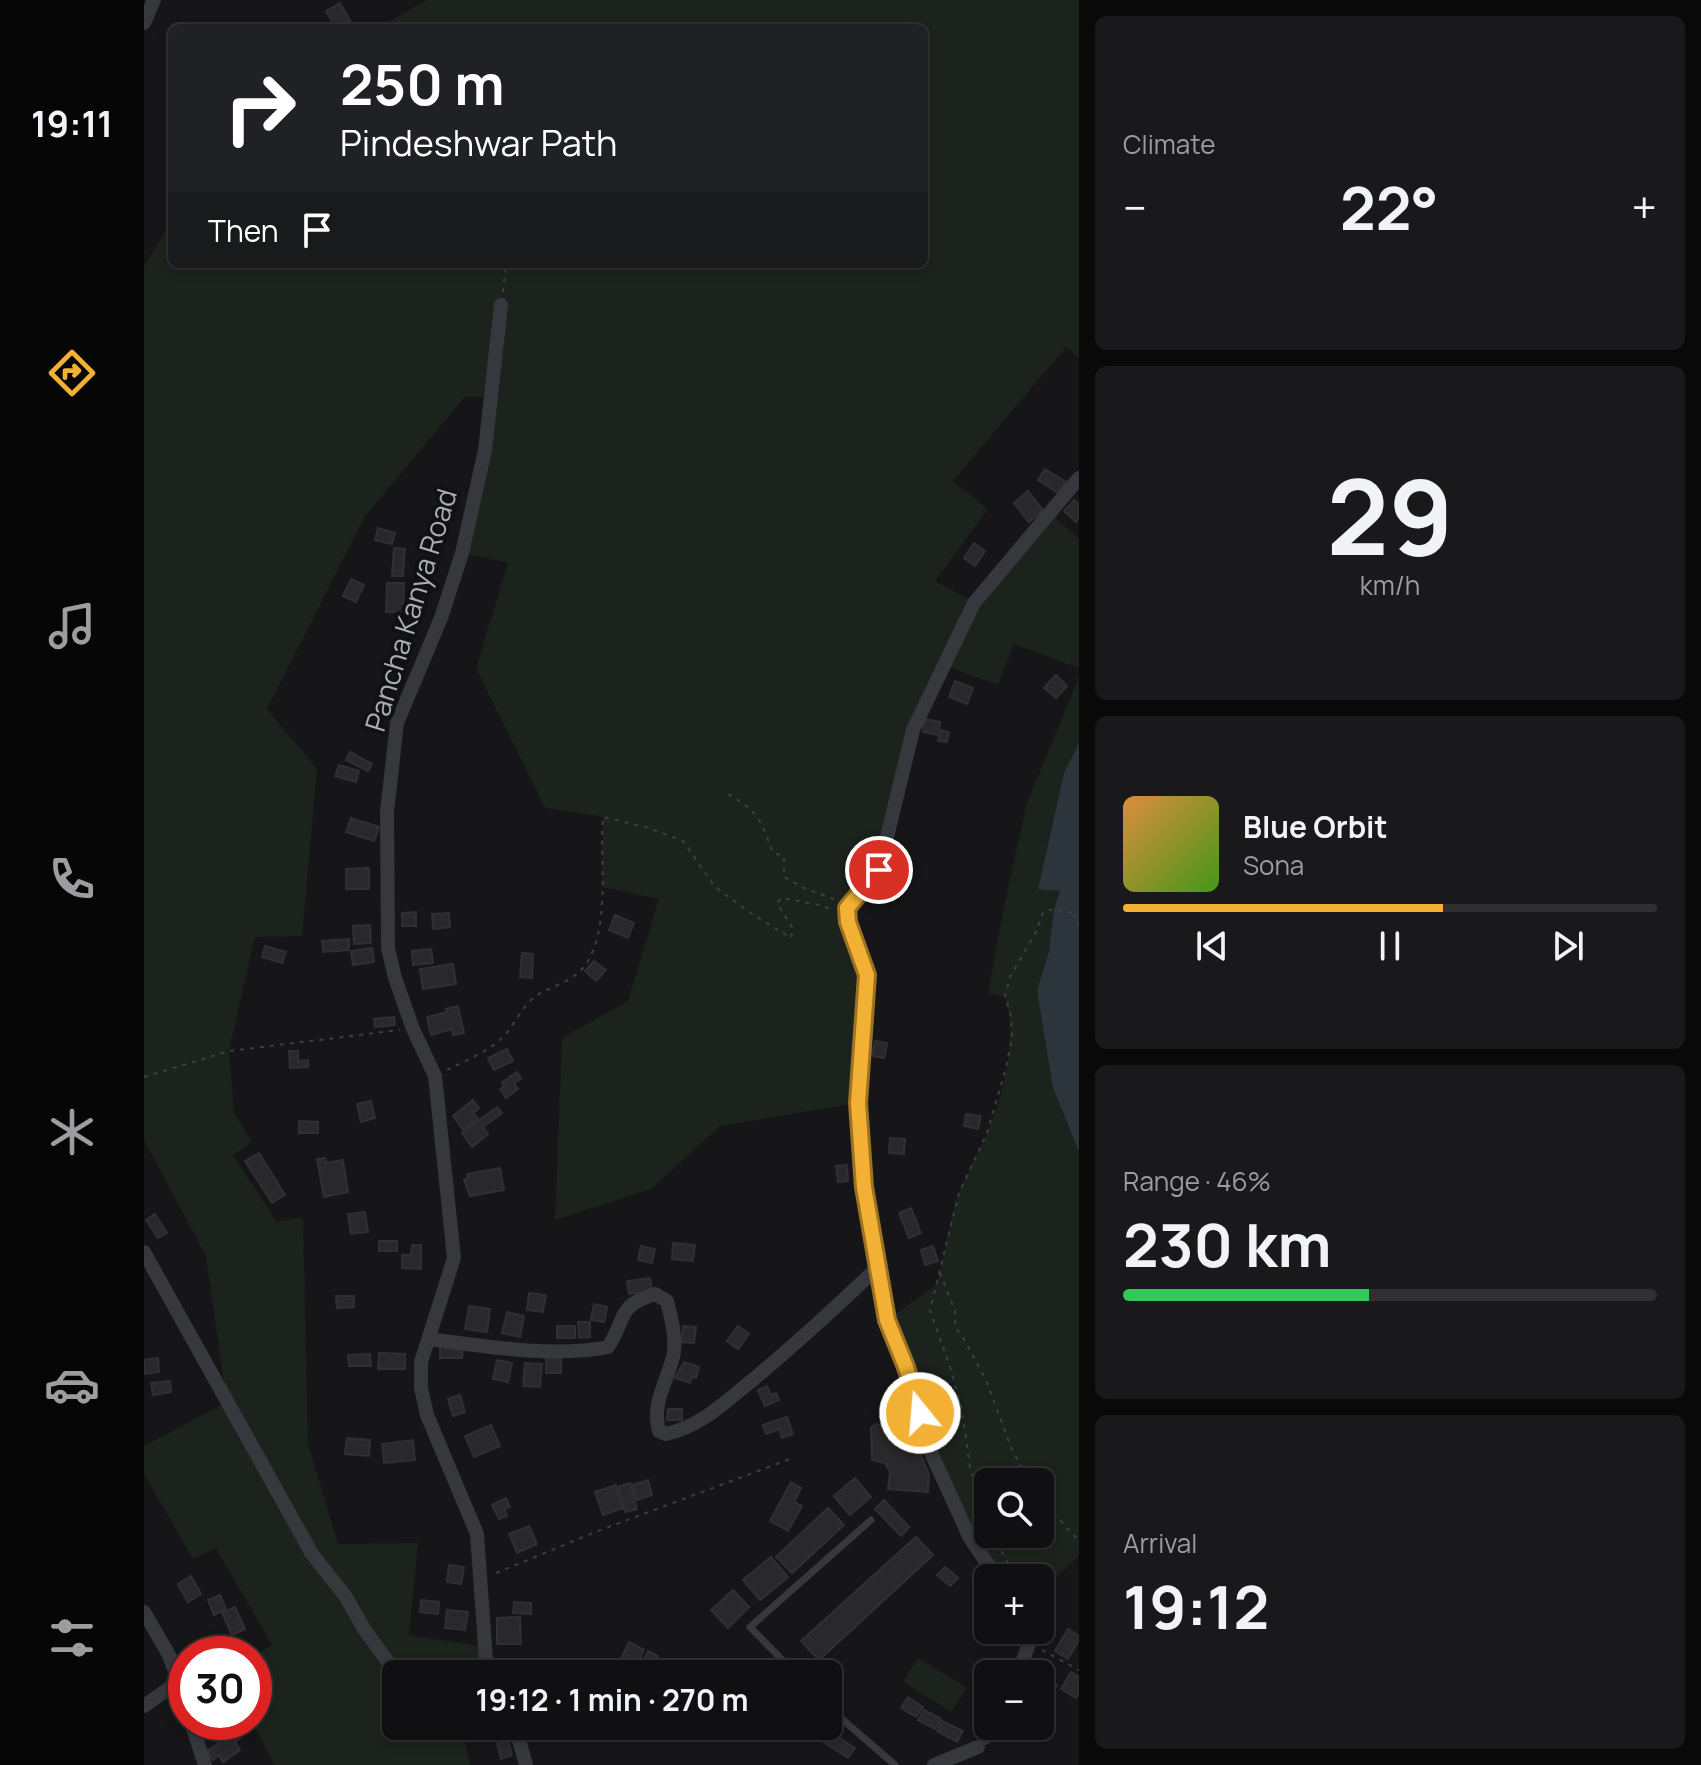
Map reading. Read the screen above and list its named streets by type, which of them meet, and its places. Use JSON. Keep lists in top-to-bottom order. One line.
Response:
{"streets":{"street":["Pancha Kanya Road"]},"page":{"tabs":"19:11","tile":["Climate",["29","km/h"],["Range · 46%","230 km"],["Arrival","19:12"]],"turn":["250 m","Pindeshwar Path"],"heat":["−","22°","+"],"then":"Then","song":["Blue Orbit","Sona"],"map_buttons":["+","−"],"limit":"30","trip":"19:12 · 1 min · 270 m"}}
